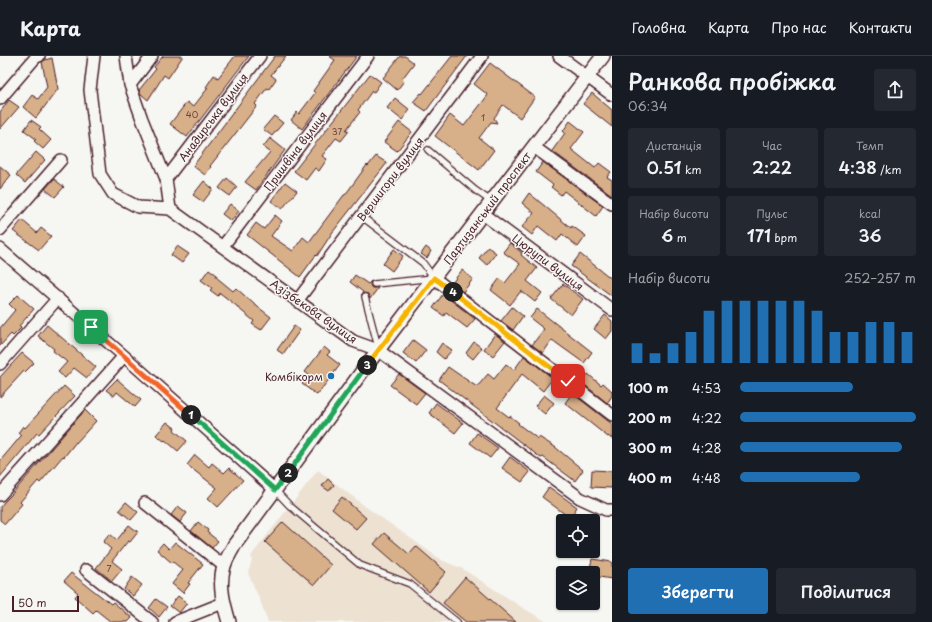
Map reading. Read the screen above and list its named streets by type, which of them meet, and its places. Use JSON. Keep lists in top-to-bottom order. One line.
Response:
{"streets":{"street":["Анадирська вулиця","Пришвіна вулиця","Вершигори вулиця","Партизанський проспект","Цюрупи вулиця","Азізбекова вулиця"]},"crossings":[["Пришвіна вулиця","Азізбекова вулиця"],["Вершигори вулиця","Азізбекова вулиця"],["Партизанський проспект","Цюрупи вулиця"],["Партизанський проспект","Азізбекова вулиця"]],"places":["Комбікорм"],"house_numbers":["40","1","37","7"],"scale_bar":"50 m","page":{"header":"Карта","nav":["Головна","Карта","Про нас","Контакти"],"heading":["Ранкова пробіжка","06:34"],"stats":[["Дистанція","0.51 km"],["Час","2:22"],["Темп","4:38 /km"],["Набір висоти","6 m"],["Пульс","171 bpm"],["kcal","36"]],"chart":["Набір висоти","252–257 m"],"pins":["4","3","1","2"],"list":[{"name":"100 m","note":"4:53"},{"name":"200 m","note":"4:22"},{"name":"300 m","note":"4:28"},{"name":"400 m","note":"4:48"}],"buttons":["Зберегти","Поділитися"],"scale":"50 m"}}
